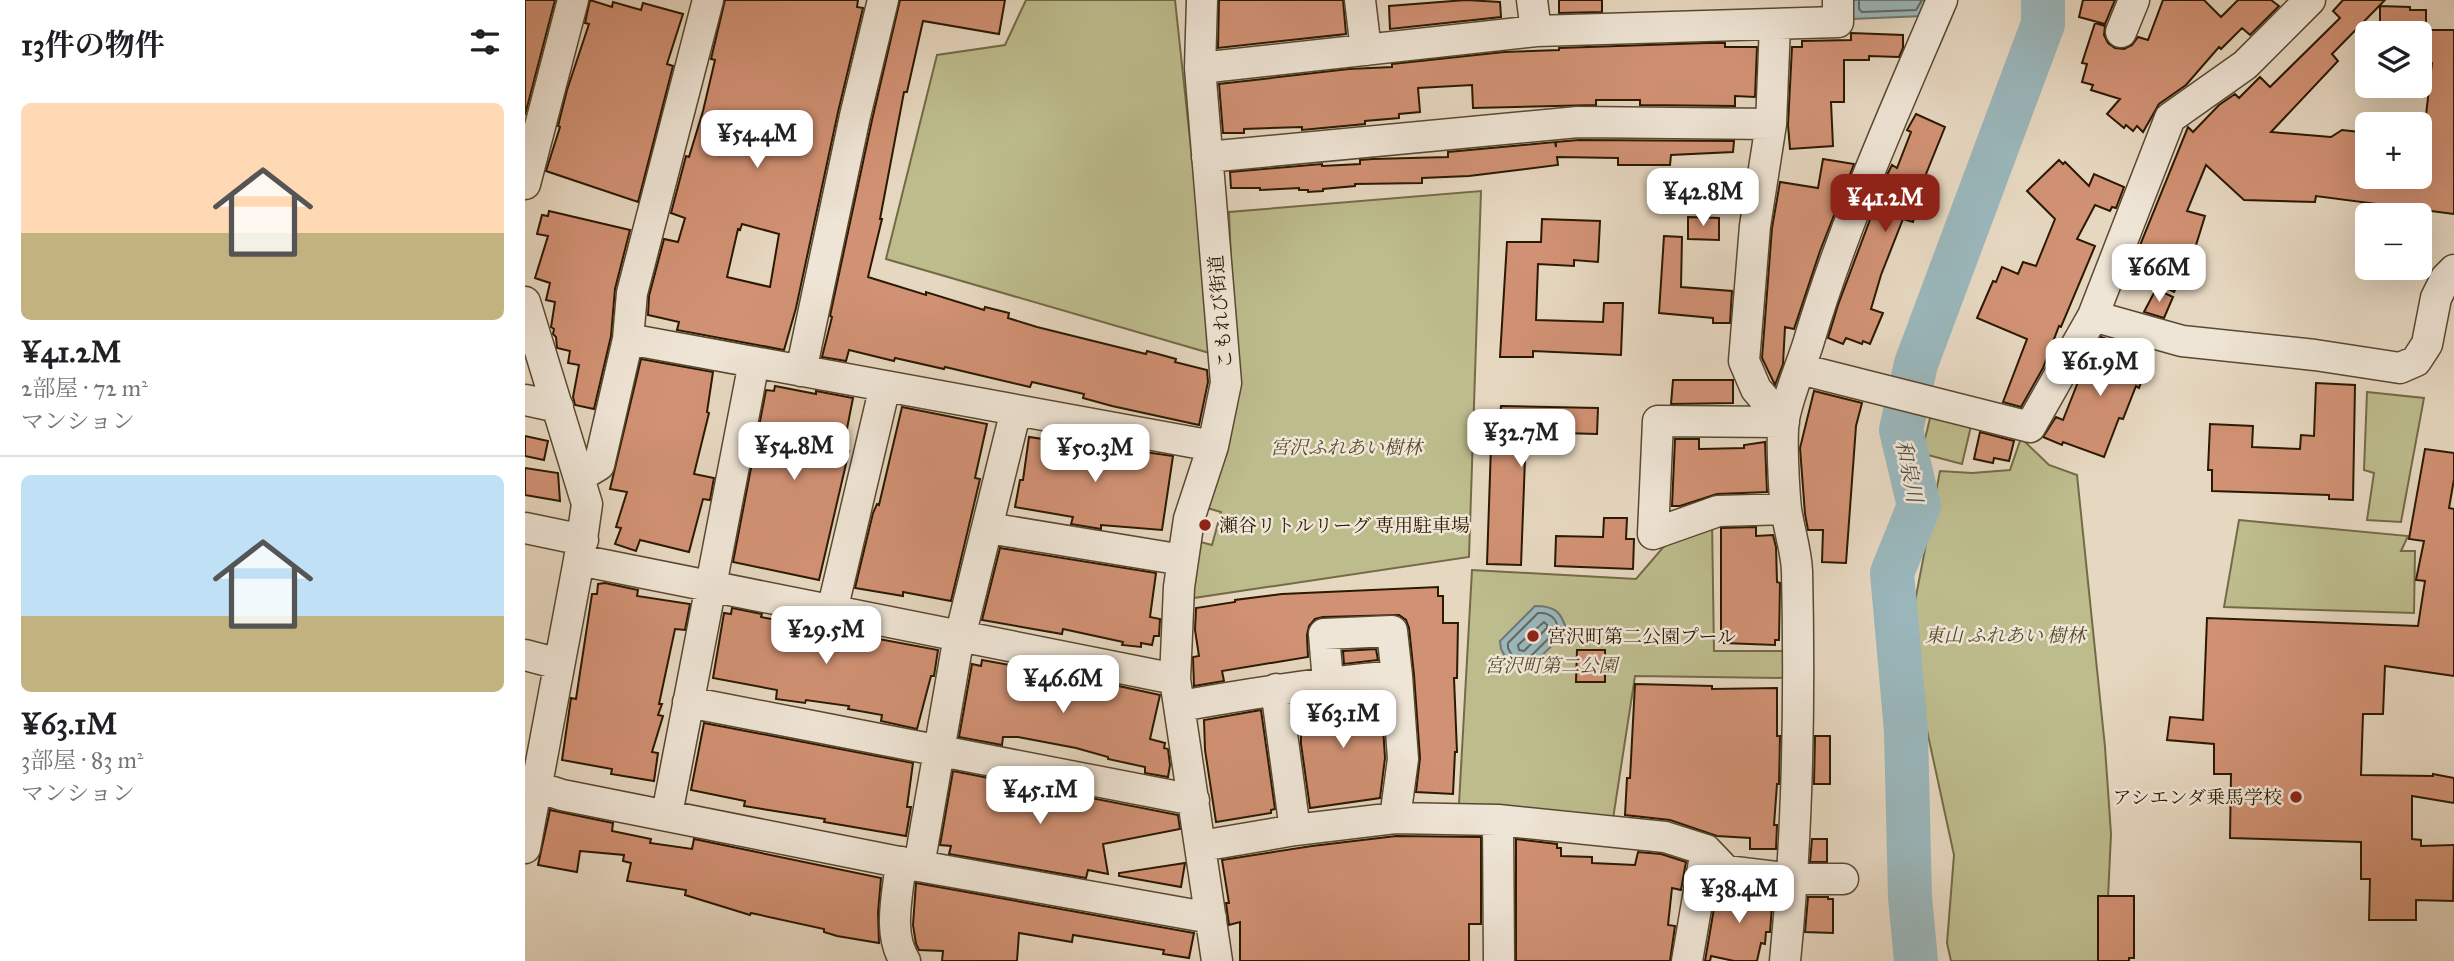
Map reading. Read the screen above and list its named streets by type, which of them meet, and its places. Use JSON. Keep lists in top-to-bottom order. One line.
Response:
{"streets":{"street":["こもれび街道"]},"water":["和泉川"],"parks":["宮沢ふれあい樹林","東山 ふれあい 樹林","宮沢町第二公園"],"places":["瀬谷リトルリーグ 専用駐車場","宮沢町第二公園プール","アシエンダ乗馬学校"],"page":{"heading":"13件の物件","map_buttons":["+","−"],"list":[{"name":"¥41.2M","note":"2部屋 · 72 m² · マンション"},{"name":"¥63.1M","note":"3部屋 · 83 m² · マンション"}],"price":["¥54.4M","¥42.8M","¥41.2M","¥66M","¥61.9M","¥32.7M","¥54.8M","¥50.3M","¥29.5M","¥46.6M","¥63.1M","¥45.1M","¥38.4M"]}}
